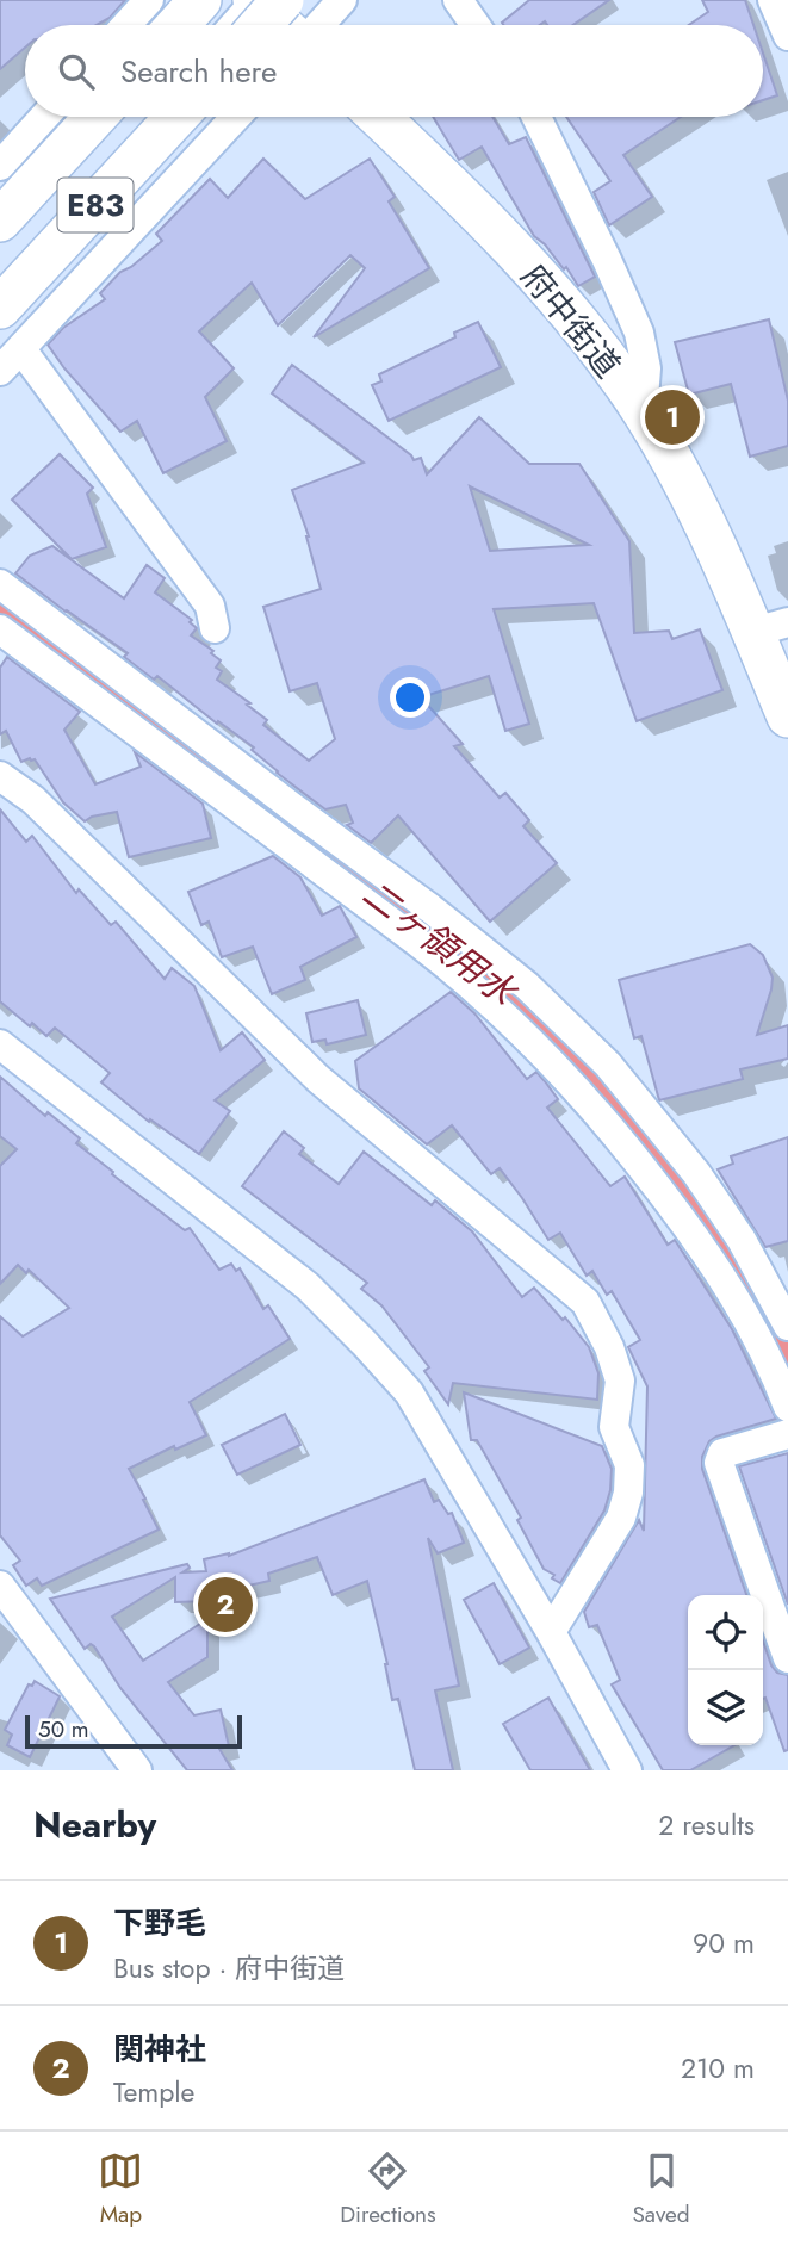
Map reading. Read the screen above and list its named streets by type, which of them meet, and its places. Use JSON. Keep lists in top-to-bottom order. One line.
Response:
{"streets":{"highway":["E83","府中街道"]},"water":["二ヶ領用水"],"scale_bar":"50 m","page":{"search":"Search here","pins":["1","2"],"scale":"50 m","heading":["Nearby","2 results"],"list":[{"mark":"1","name":"下野毛","note":"Bus stop · 府中街道","value":"90 m"},{"mark":"2","name":"関神社","note":"Temple","value":"210 m"}],"nav":["Map","Directions","Saved"]}}
